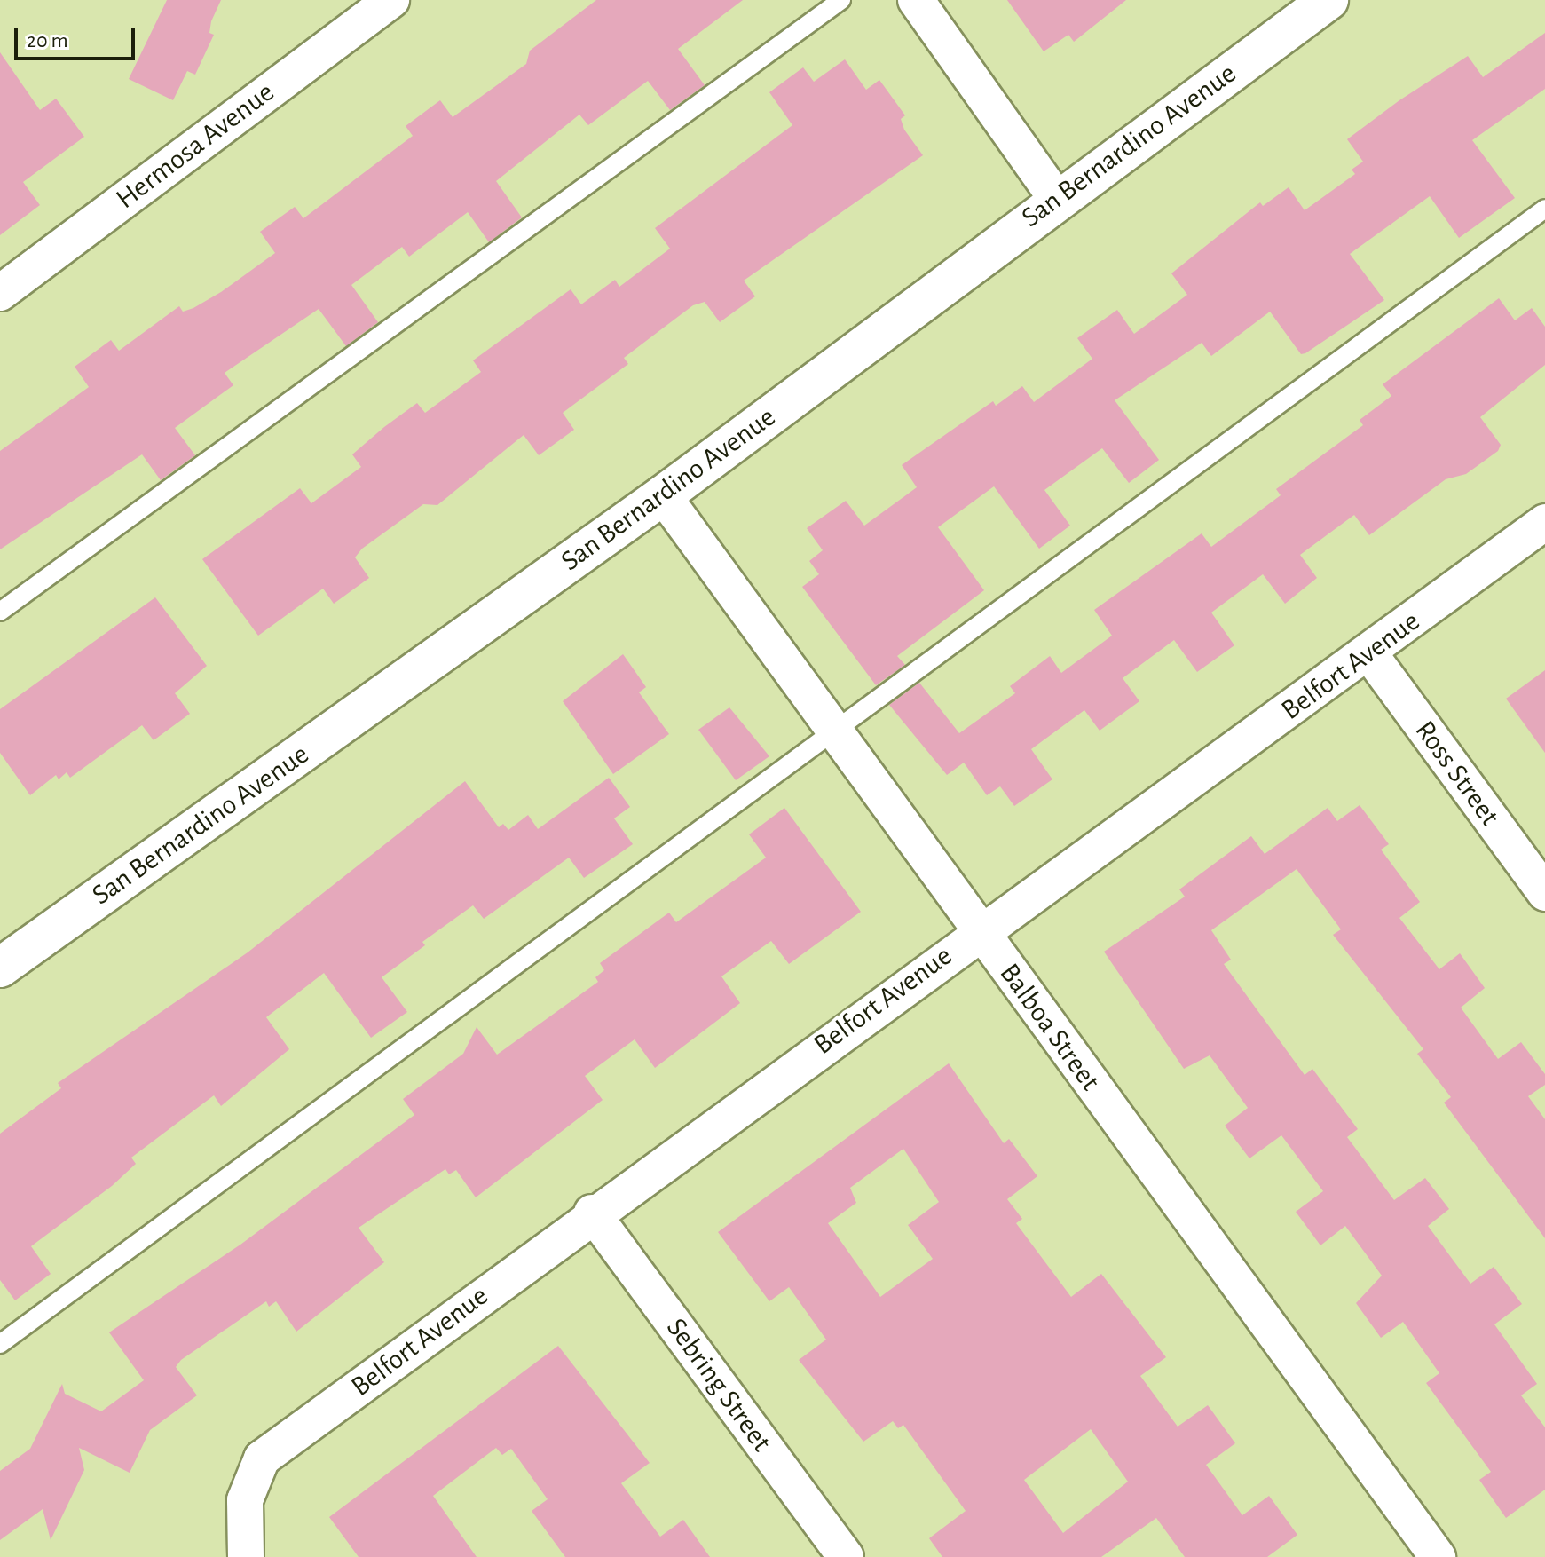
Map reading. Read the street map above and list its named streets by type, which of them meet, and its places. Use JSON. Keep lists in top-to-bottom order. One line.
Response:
{"streets":{"main road":["San Bernardino Avenue"],"street":["Hermosa Avenue","Belfort Avenue","Ross Street","Balboa Street","Sebring Street"]},"crossings":[["San Bernardino Avenue","Balboa Street"],["Belfort Avenue","Ross Street"],["Belfort Avenue","Balboa Street"],["Belfort Avenue","Sebring Street"]],"scale_bar":"20 m"}
